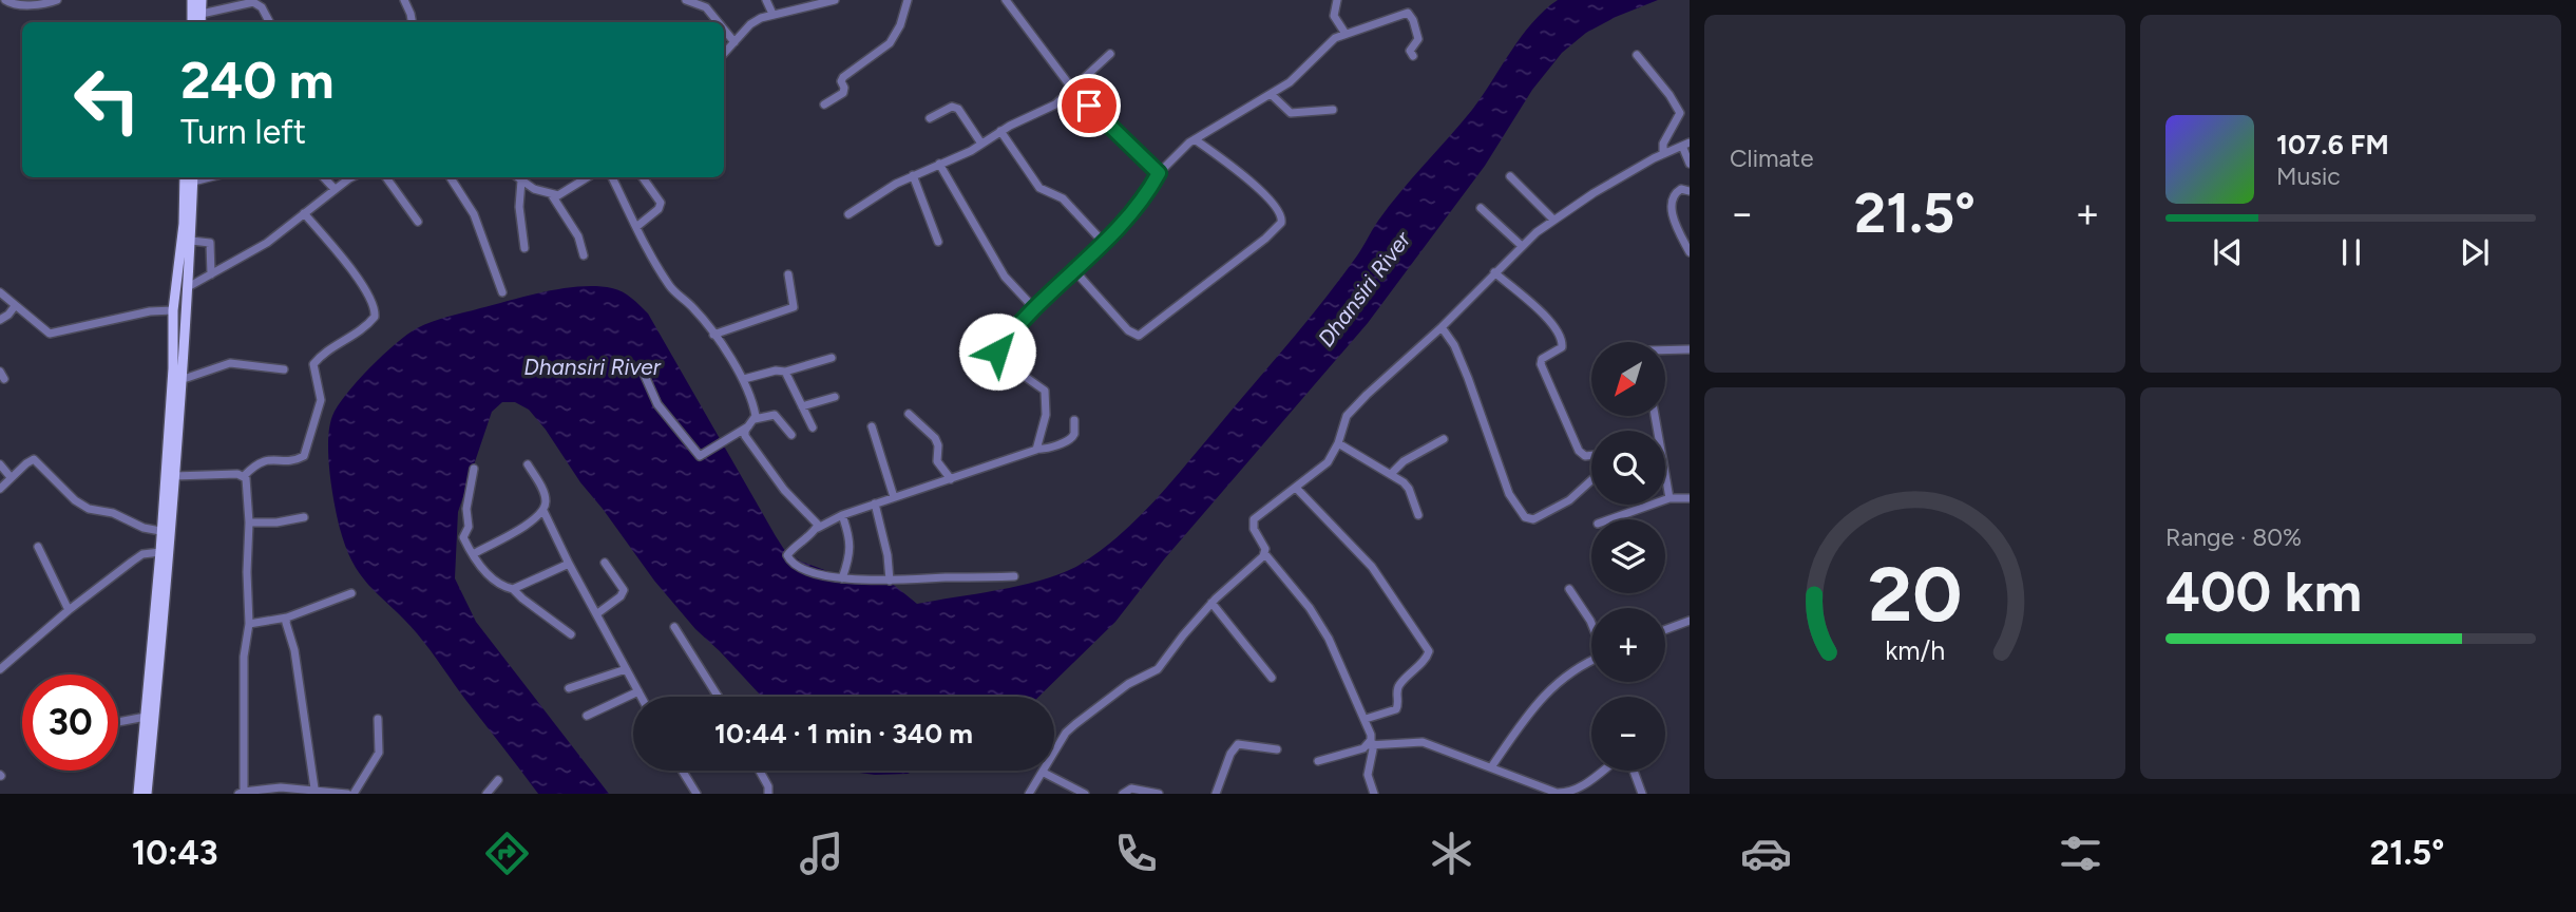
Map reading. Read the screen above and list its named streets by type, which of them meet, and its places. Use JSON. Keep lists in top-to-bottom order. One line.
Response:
{"water":["Dhansiri River"],"north":"bottom left","page":{"tile":["Climate",["Range · 80%","400 km"]],"turn":["240 m","Turn left"],"song":["107.6 FM","Music"],"heat":["−","21.5°","+"],"map_buttons":["+","−"],"limit":"30","trip":"10:44 · 1 min · 340 m","tabs":["10:43","21.5°"],"gauge":["20","km/h"]}}
